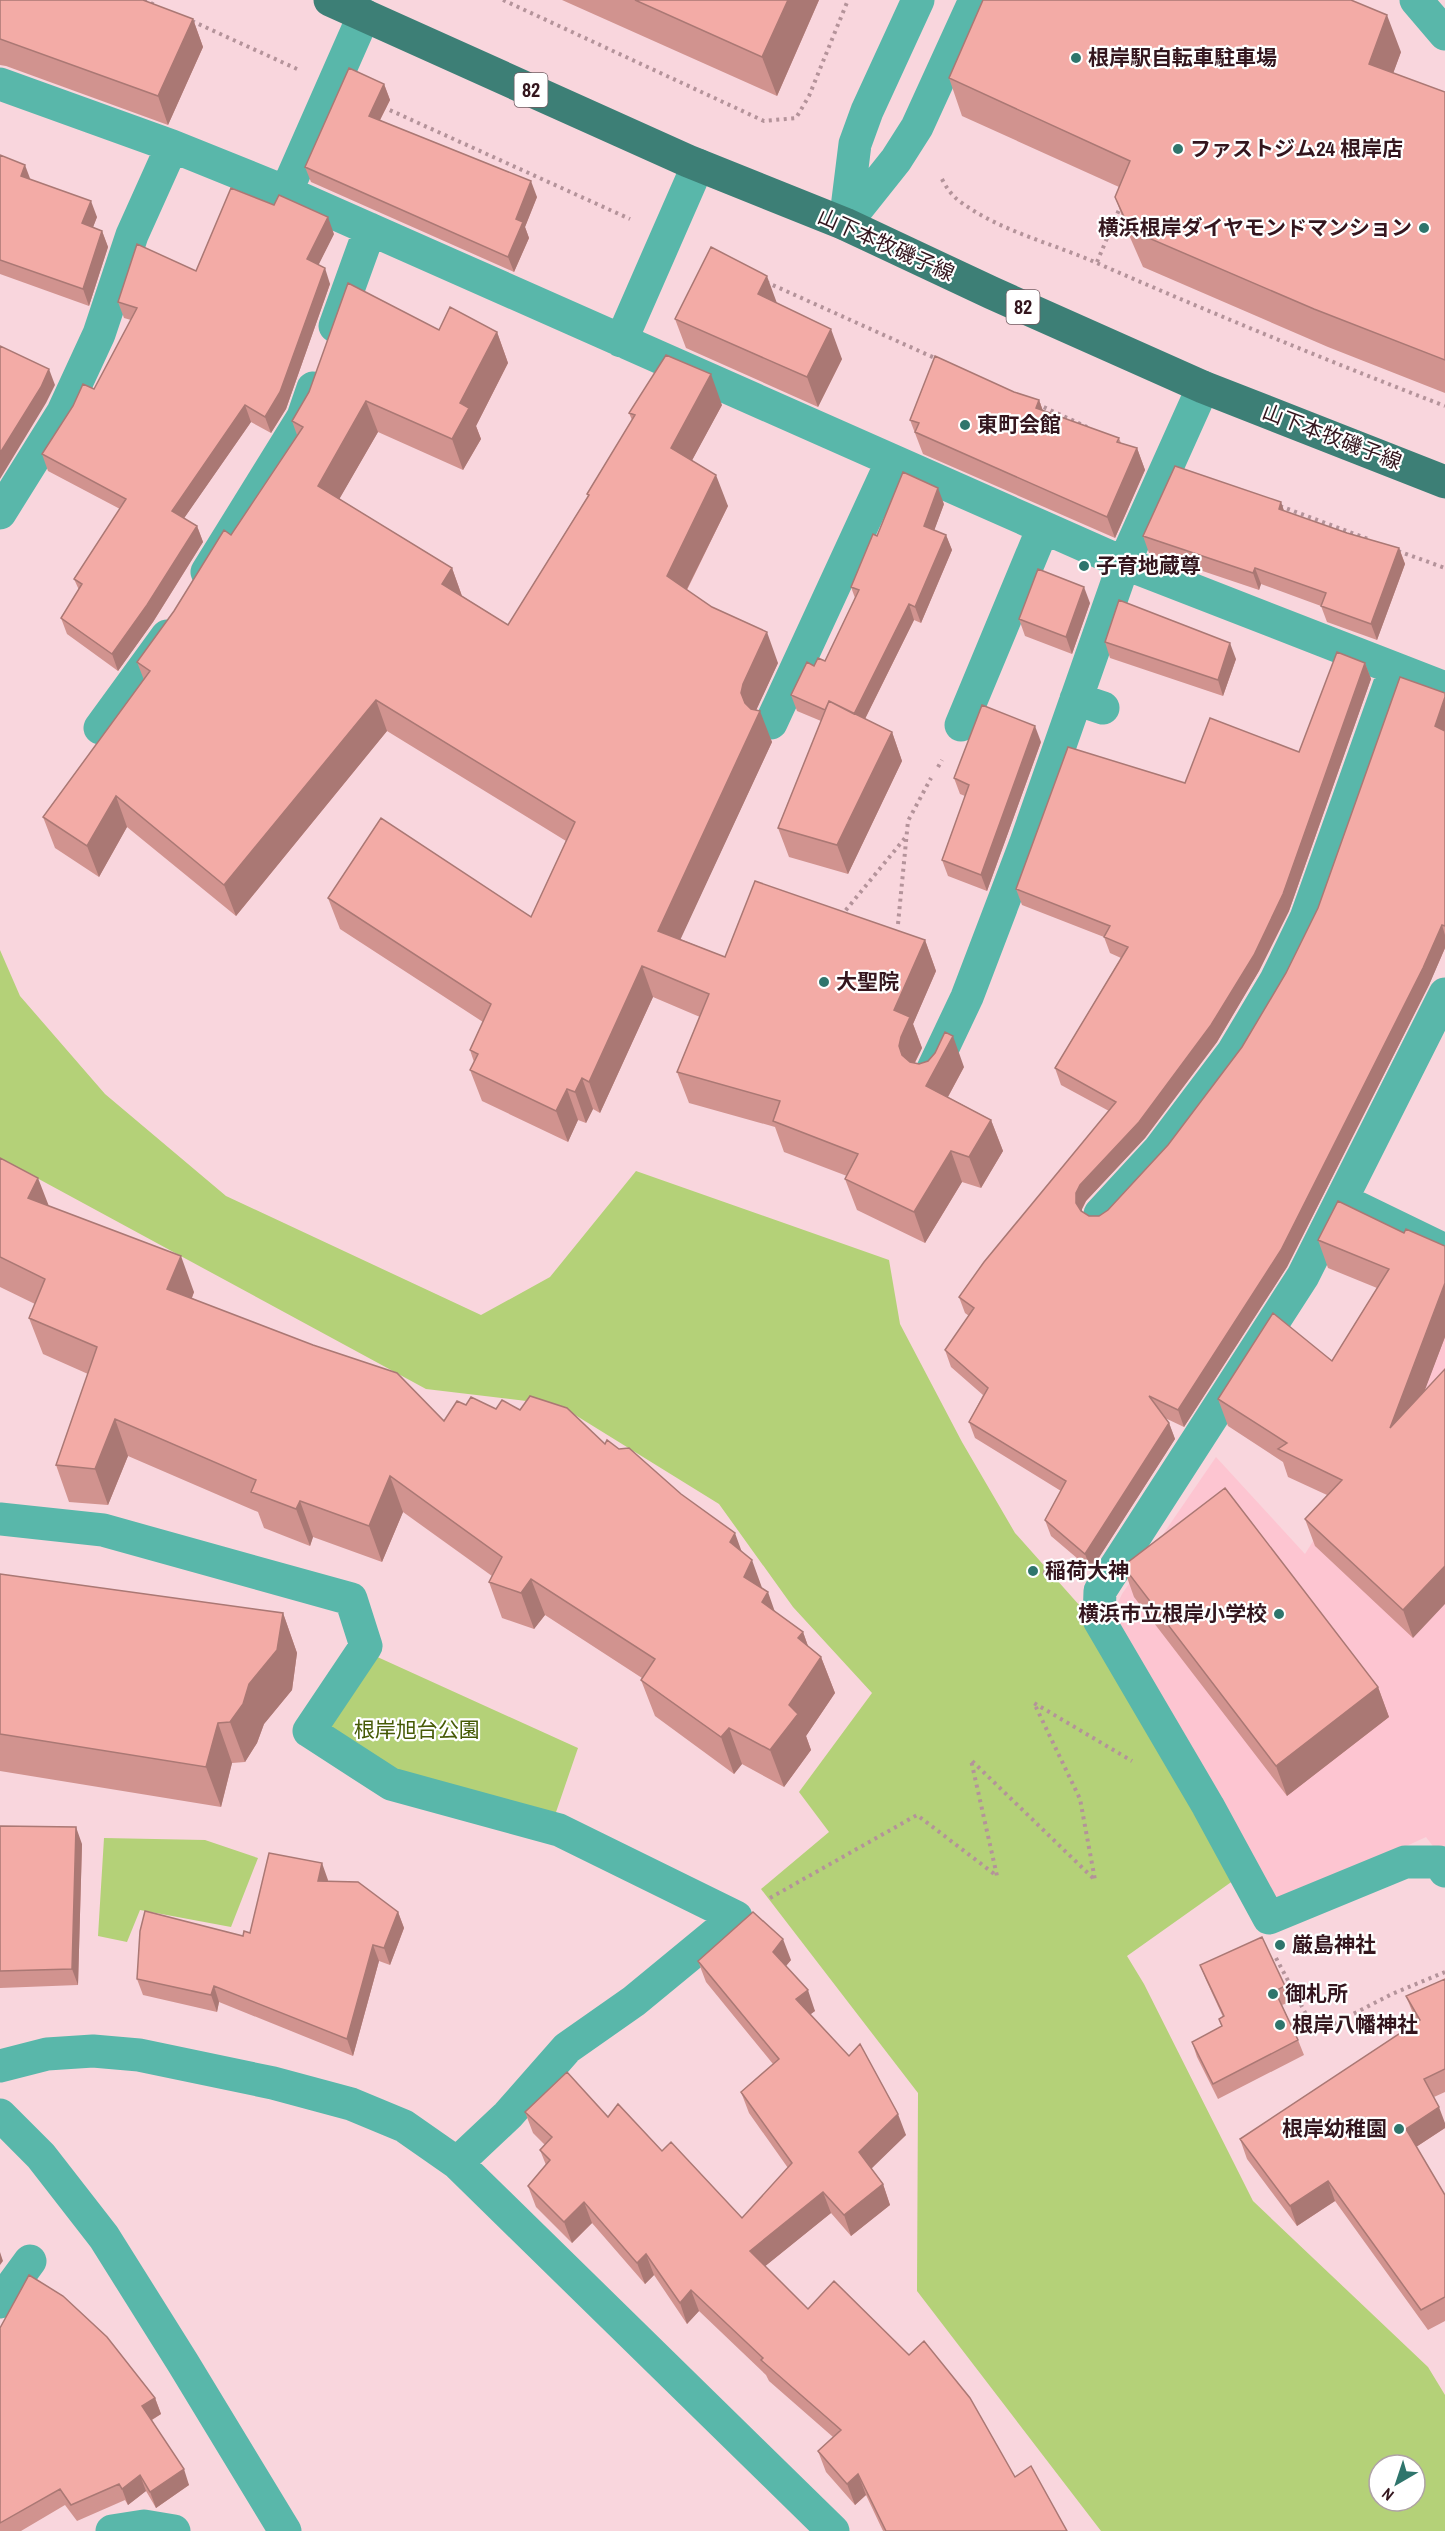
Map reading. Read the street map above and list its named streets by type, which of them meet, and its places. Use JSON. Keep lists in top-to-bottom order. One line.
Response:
{"streets":{"main road":["82","山下本牧磯子線"]},"parks":["根岸旭台公園"],"places":["根岸駅自転車駐車場","ファストジム24 根岸店","横浜根岸ダイヤモンドマンション","東町会館","子育地蔵尊","大聖院","稲荷大神","横浜市立根岸小学校","厳島神社","御札所","根岸八幡神社","根岸幼稚園"],"north":"bottom left"}
